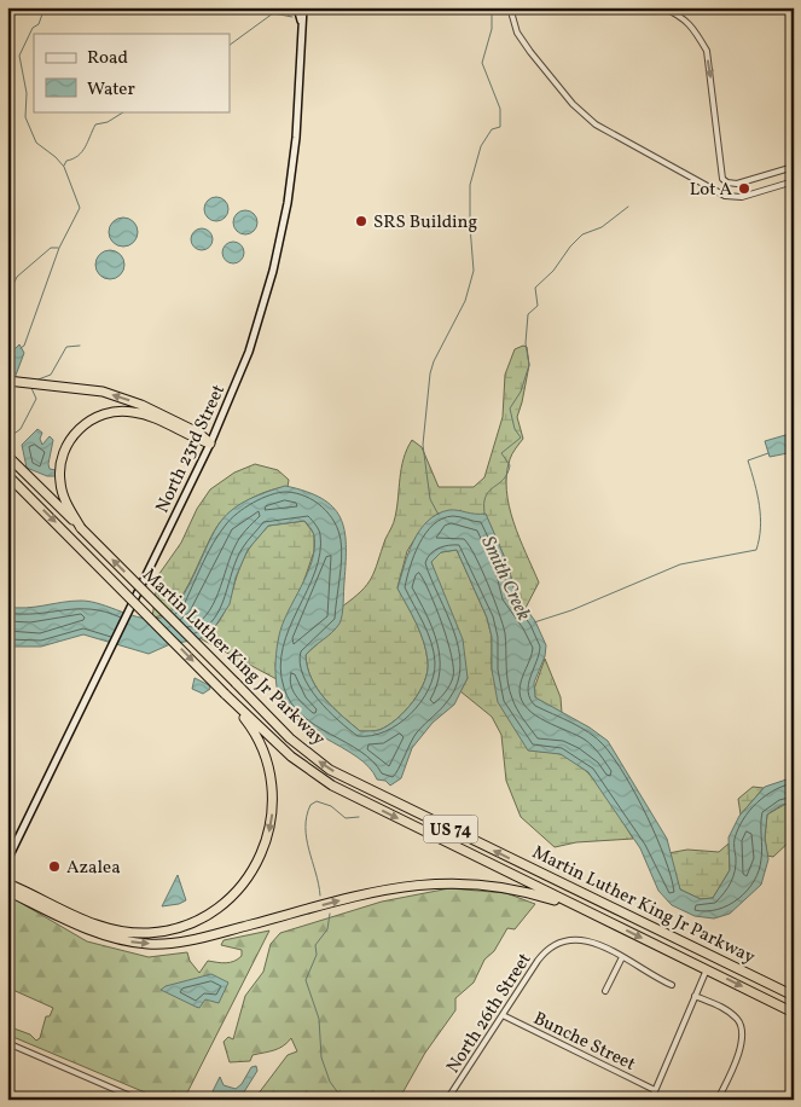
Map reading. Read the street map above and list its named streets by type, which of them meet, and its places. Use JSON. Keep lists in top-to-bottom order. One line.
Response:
{"streets":{"highway":["Martin Luther King Jr Parkway","US 74"],"main road":["North 23rd Street"],"street":["North 26th Street","Bunche Street"]},"crossings":[["North 26th Street","Bunche Street"]],"water":["Smith Creek"],"places":["Lot A","SRS Building","Azalea"],"legend":["Road","Water"]}
